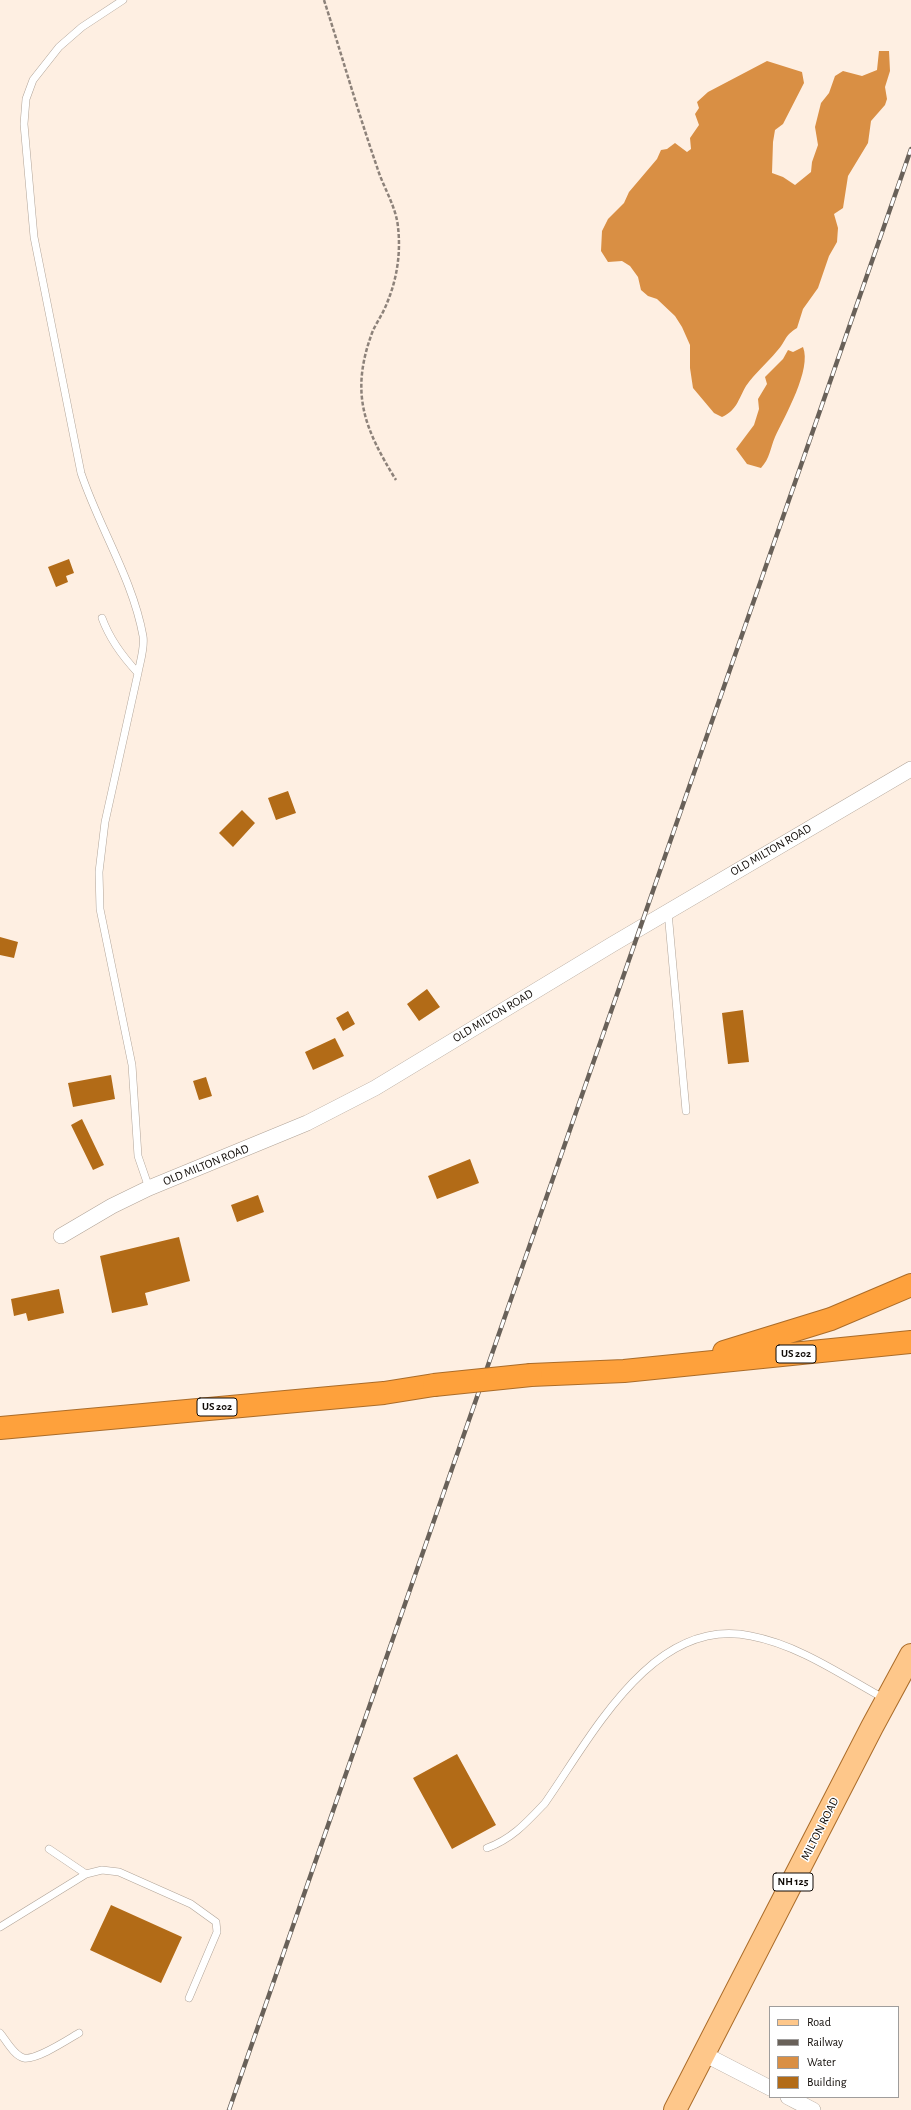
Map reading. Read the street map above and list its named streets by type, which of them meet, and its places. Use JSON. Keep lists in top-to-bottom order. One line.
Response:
{"streets":{"highway":["US 202"],"main road":["MILTON ROAD","NH 125"],"street":["OLD MILTON ROAD"]},"legend":["Road","Railway","Water","Building"]}
